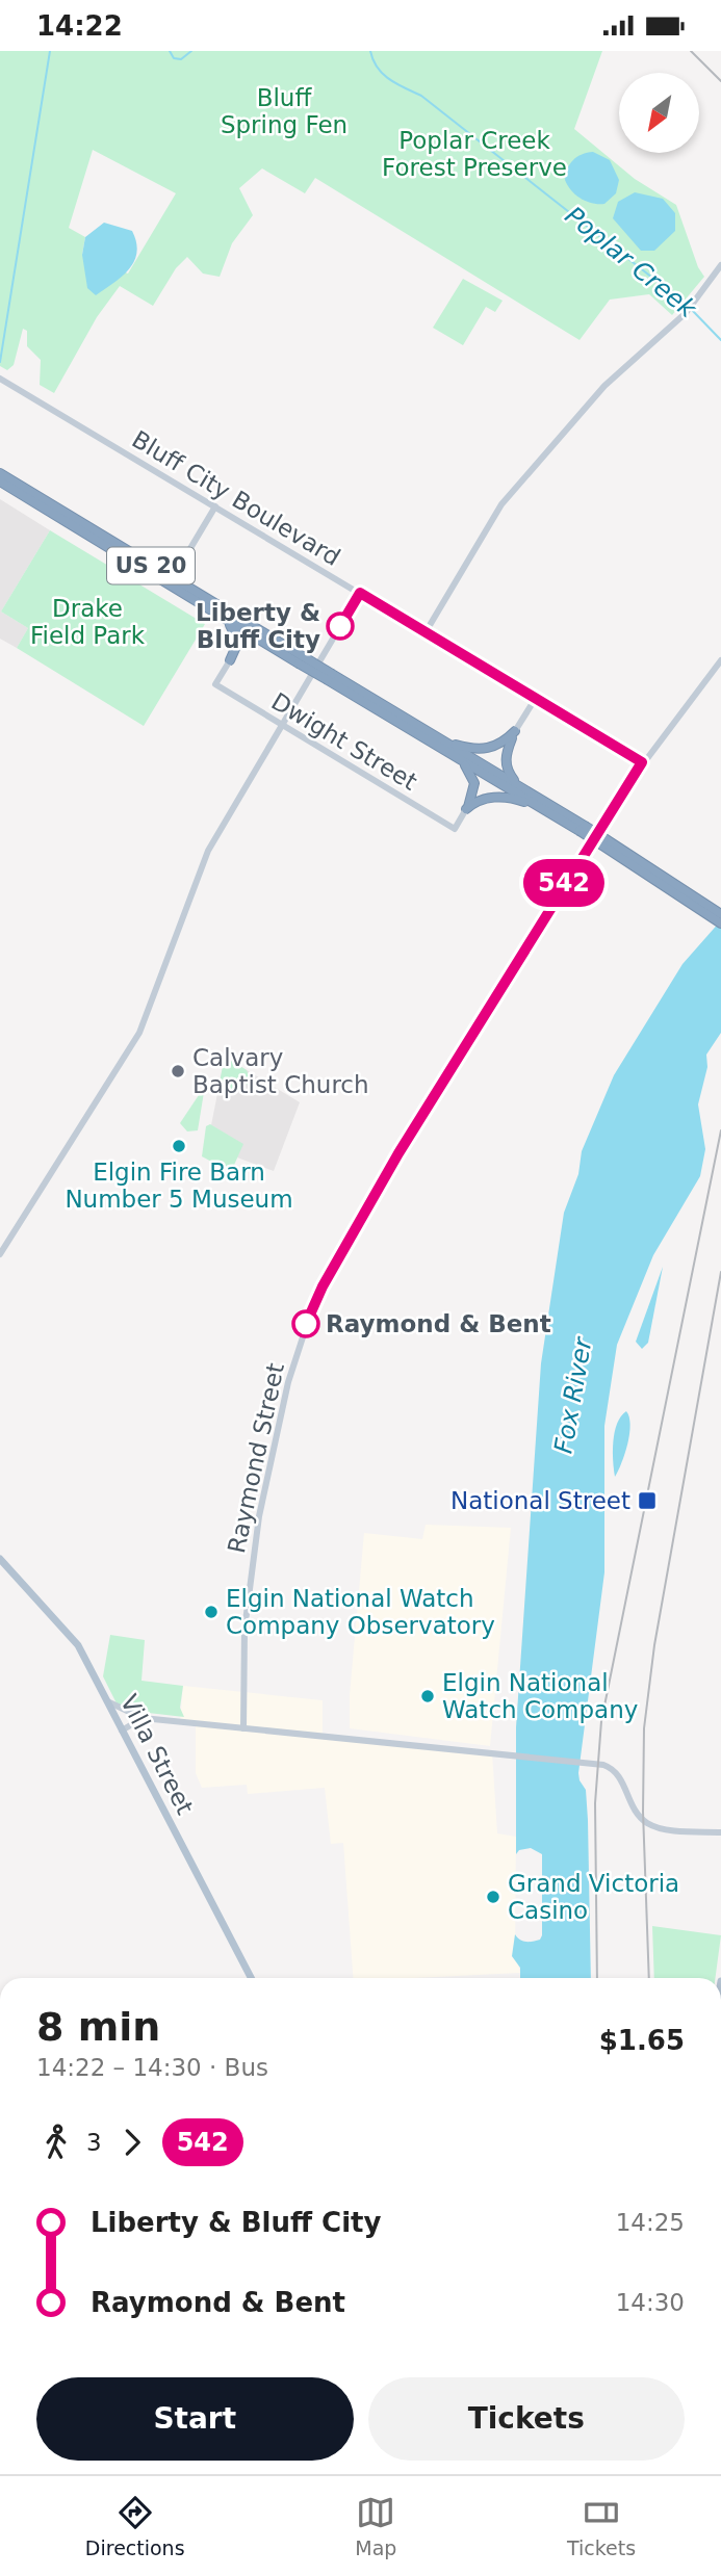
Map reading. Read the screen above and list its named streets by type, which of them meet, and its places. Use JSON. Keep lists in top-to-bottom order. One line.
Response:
{"streets":{"highway":["US 20"],"main road":["Villa Street"],"street":["Bluff City Boulevard","Dwight Street","Raymond Street"]},"crossings":[["Bluff City Boulevard","Raymond Street"]],"water":["Poplar Creek","Fox River"],"parks":["Bluff Spring Fen","Poplar Creek Forest Preserve","Drake Field Park"],"places":{"other":["Liberty & Bluff City","Calvary Baptist Church","Elgin Fire Barn Number 5 Museum","Raymond & Bent","Elgin National Watch Company Observatory","Elgin National Watch Company","Grand Victoria Casino"],"transit":["National Street"]},"lines":["bus line 542"],"north":"bottom left","page":{"status":"14:22","on_map":"542","heading":["8 min","14:22 – 14:30 · Bus","$1.65"],"legs":["3","542"],"list":[{"name":"Liberty & Bluff City","value":"14:25"},{"name":"Raymond & Bent","value":"14:30"}],"buttons":["Start","Tickets"],"tabs":["Directions","Map","Tickets"]}}
